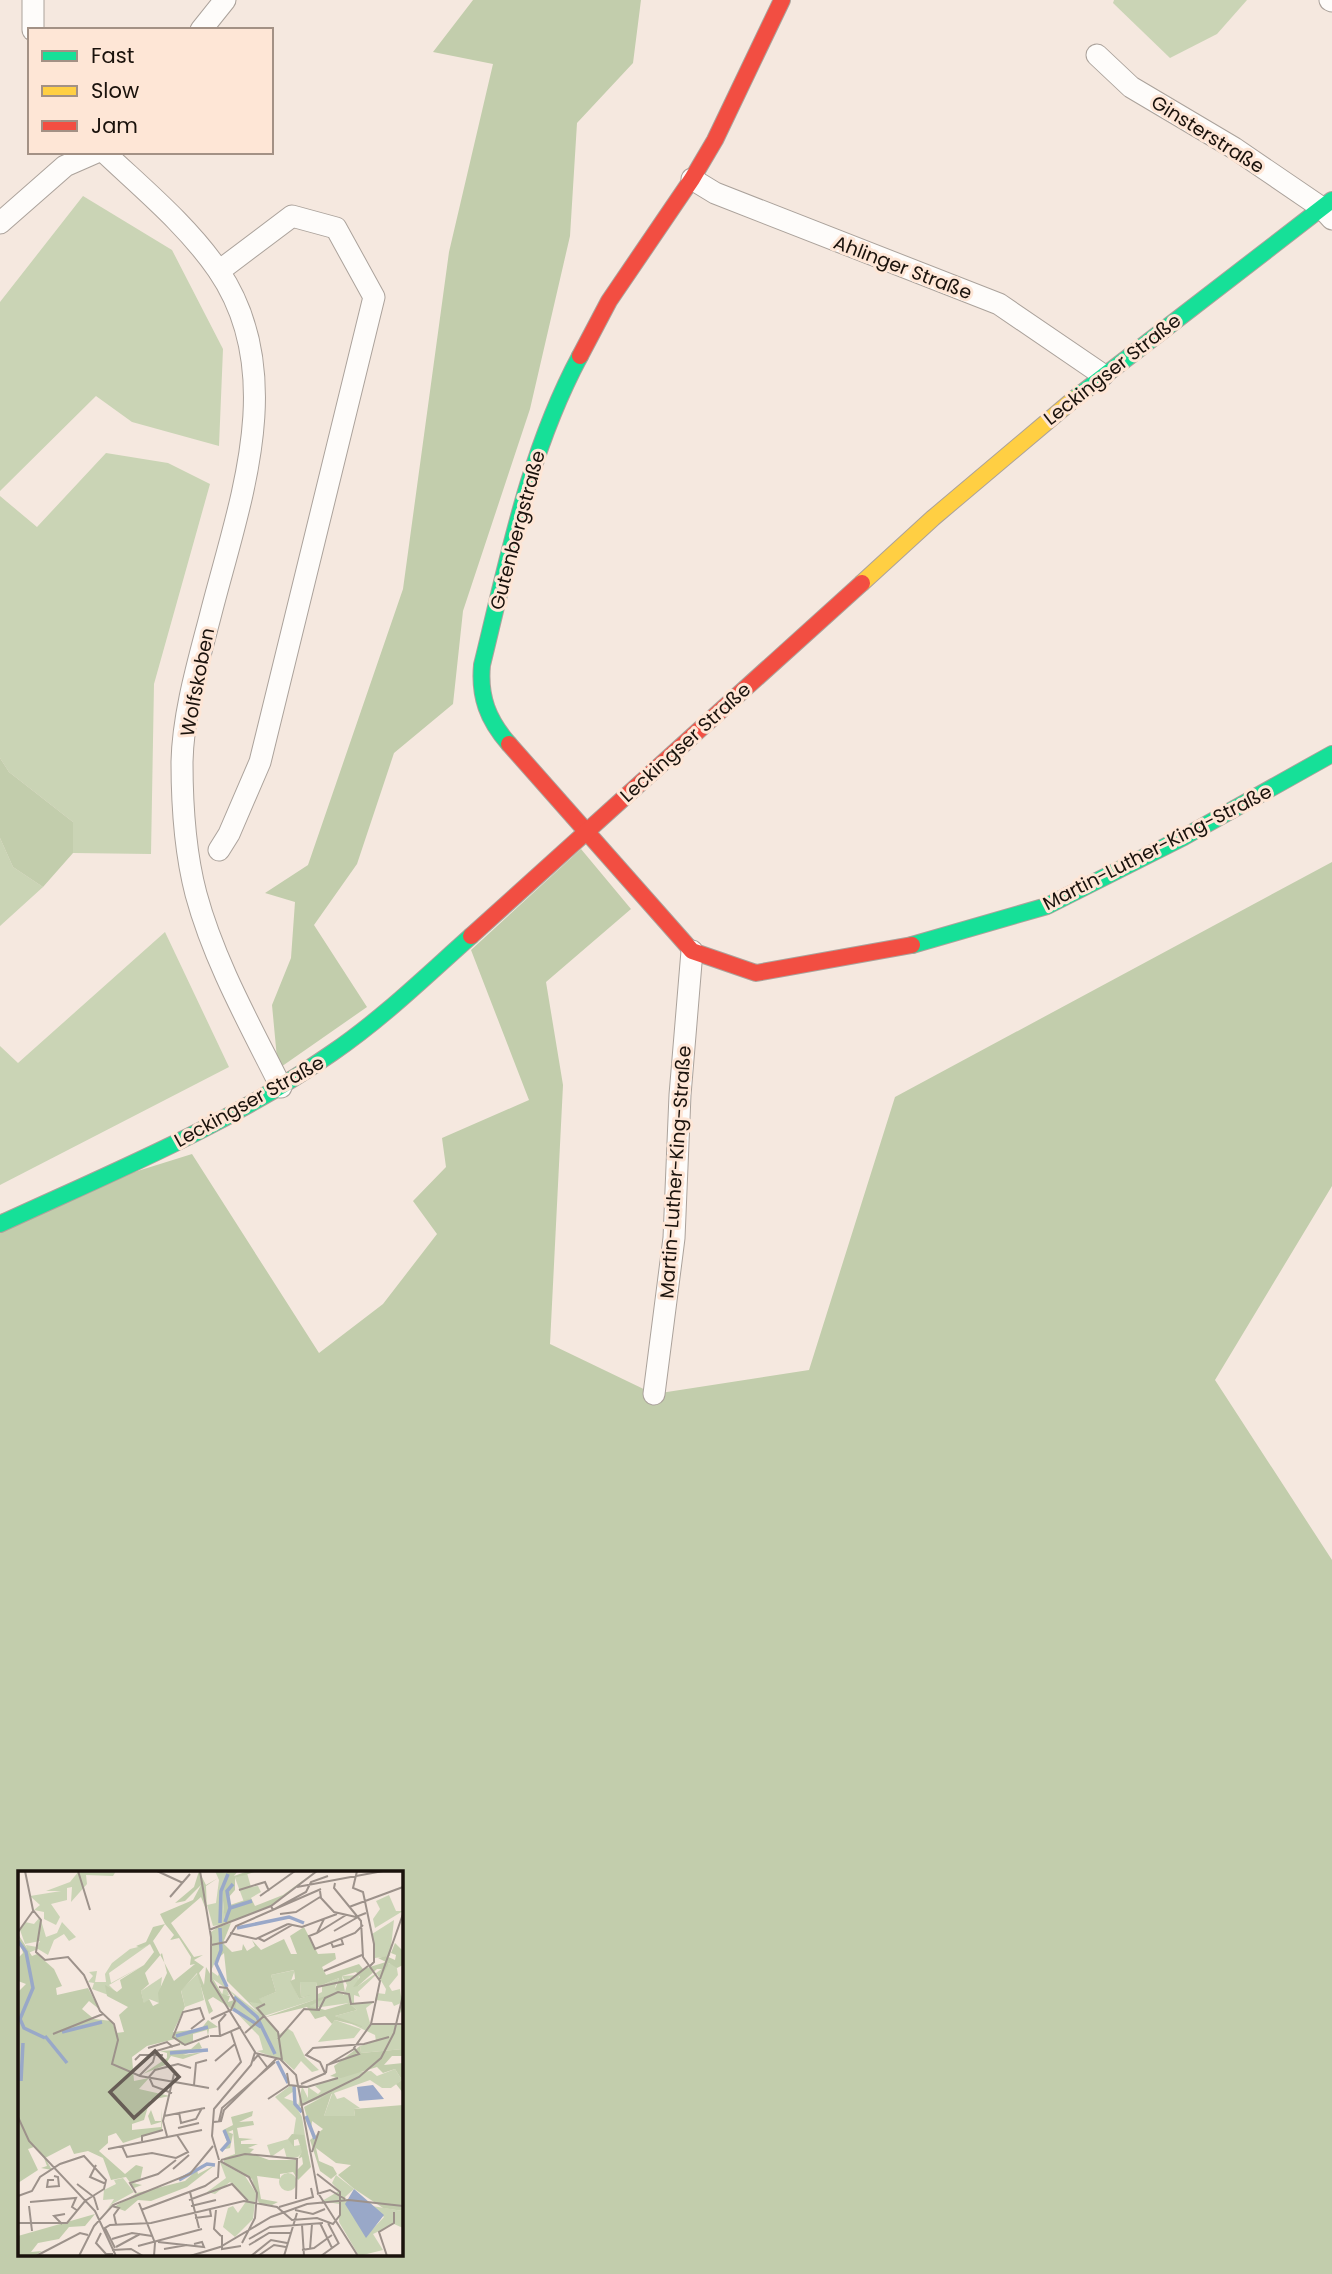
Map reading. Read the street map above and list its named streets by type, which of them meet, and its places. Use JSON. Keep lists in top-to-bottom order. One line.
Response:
{"streets":{"street":["Ginsterstraße","Ahlinger Straße","Leckingser Straße","Gutenbergstraße","Wolfskoben","Martin-Luther-King-Straße"]},"crossings":[["Ginsterstraße","Leckingser Straße"],["Ahlinger Straße","Leckingser Straße"],["Ahlinger Straße","Gutenbergstraße"],["Leckingser Straße","Gutenbergstraße"],["Leckingser Straße","Wolfskoben"],["Leckingser Straße","Martin-Luther-King-Straße"],["Gutenbergstraße","Martin-Luther-King-Straße"]],"legend":["Fast","Slow","Jam"]}
